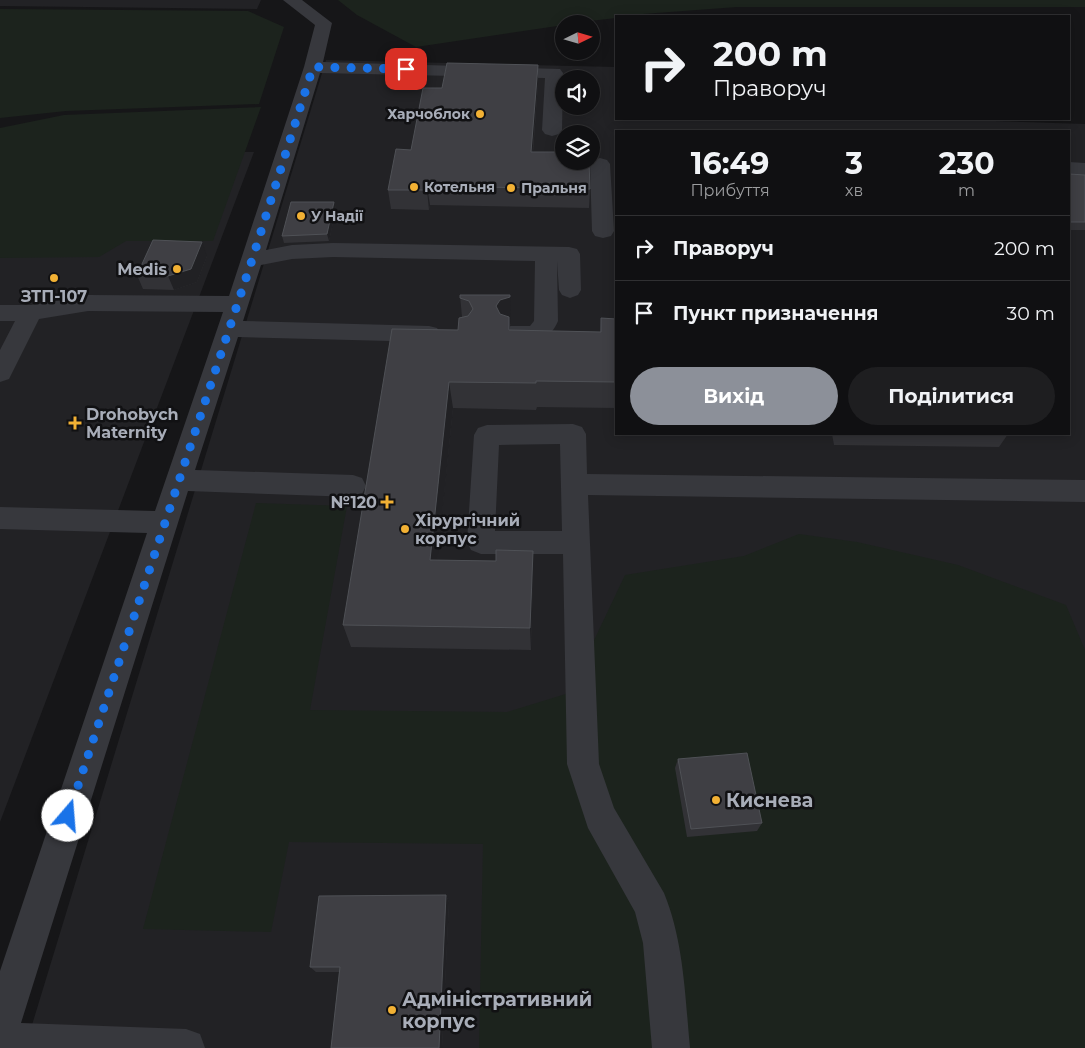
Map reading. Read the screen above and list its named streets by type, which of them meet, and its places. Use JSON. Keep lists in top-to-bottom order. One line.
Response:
{"places":{"other":["Харчоблок","Котельня","Пральня","У Надії","Medis","ЗТП-107","Хірургічний корпус","Киснева","Адміністративний корпус"],"health":["Drohobych Maternity","№120"]},"north":"right","page":{"turn":["200 m","Праворуч"],"eta":["16:49","Прибуття","3","хв","230","m"],"list":[{"name":"Праворуч","value":"200 m"},{"name":"Пункт призначення","value":"30 m"}],"buttons":["Вихід","Поділитися"]}}
